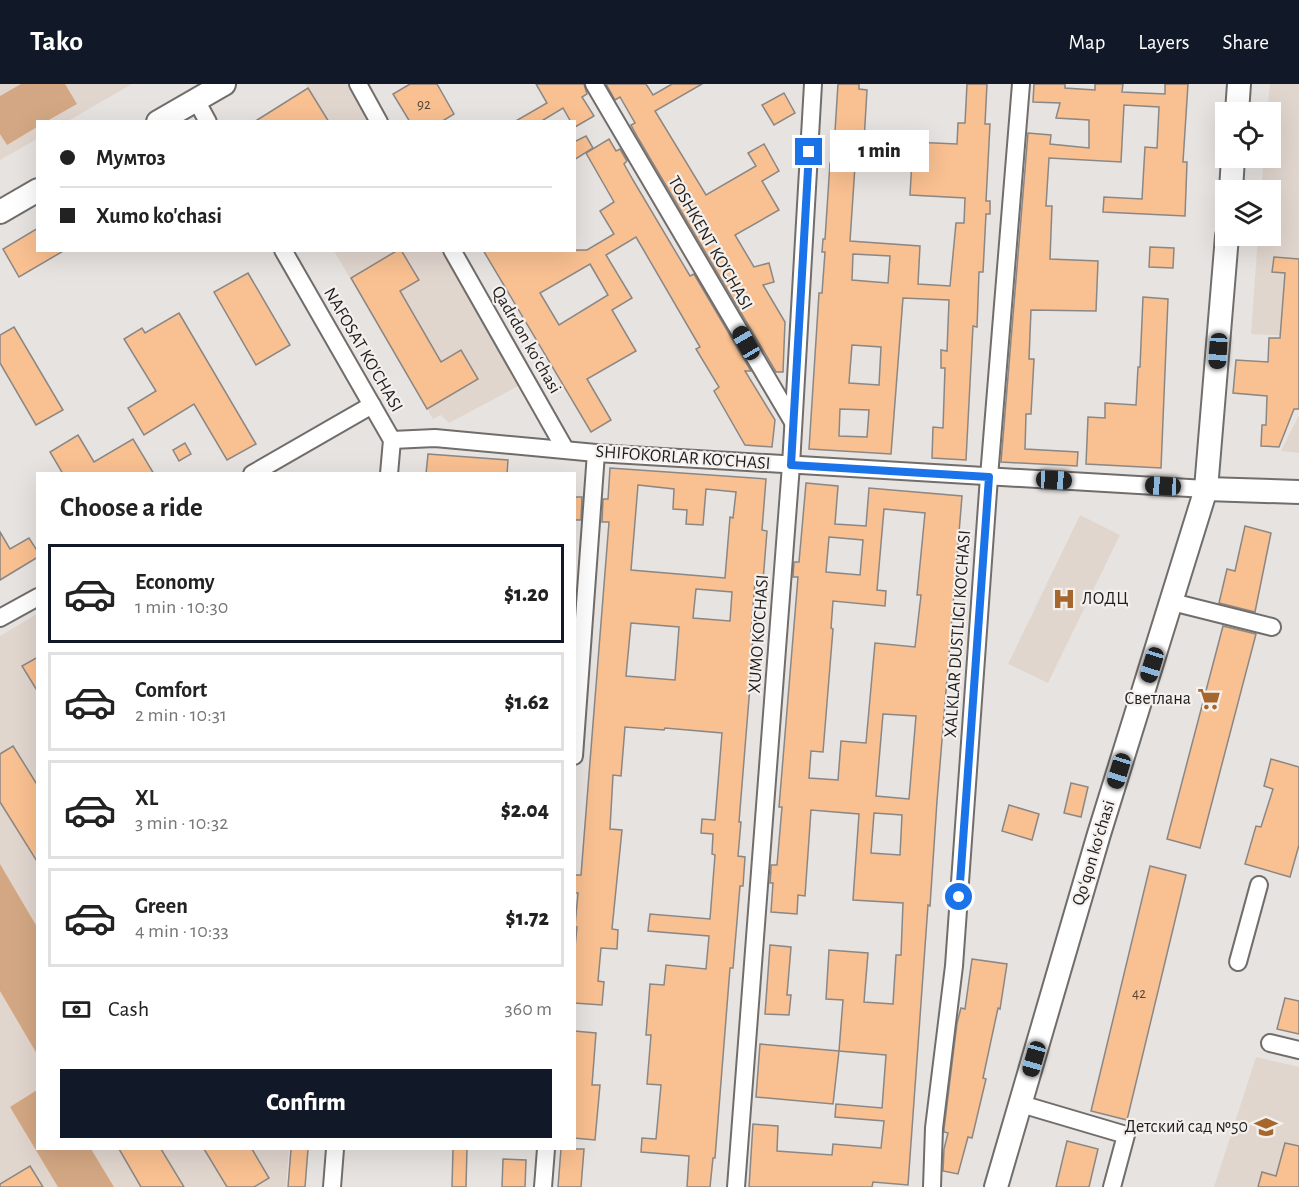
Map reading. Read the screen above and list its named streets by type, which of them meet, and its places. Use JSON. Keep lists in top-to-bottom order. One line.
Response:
{"streets":{"street":["TOSHKENT KO'CHASI","Qadrdon koʻchasi","NAFOSAT KO'CHASI","SHIFOKORLAR KO'CHASI","XUMO KO'CHASI","XALKLAR DUSTLIGI KO'CHASI","Qoʻqon koʻchasi"]},"crossings":[["TOSHKENT KO'CHASI","XUMO KO'CHASI"],["Qadrdon koʻchasi","SHIFOKORLAR KO'CHASI"],["NAFOSAT KO'CHASI","SHIFOKORLAR KO'CHASI"],["SHIFOKORLAR KO'CHASI","XUMO KO'CHASI"],["SHIFOKORLAR KO'CHASI","XALKLAR DUSTLIGI KO'CHASI"],["SHIFOKORLAR KO'CHASI","Qoʻqon koʻchasi"]],"places":{"hospital":["ЛОДЦ"],"supermarket":["Светлана"],"school or university":["Детский сад №50"]},"house_numbers":["92","42"],"page":{"header":"Tako","nav":["Map","Layers","Share"],"banner":["Mумтоз","Xumo ko'chasi"],"bubble":"1 min","heading":"Choose a ride","list":[{"name":"Economy","note":"1 min · 10:30","value":"$1.20"},{"name":"Comfort","note":"2 min · 10:31","value":"$1.62"},{"name":"XL","note":"3 min · 10:32","value":"$2.04"},{"name":"Green","note":"4 min · 10:33","value":"$1.72"}],"pay":["Cash","360 m"],"buttons":"Confirm"}}
